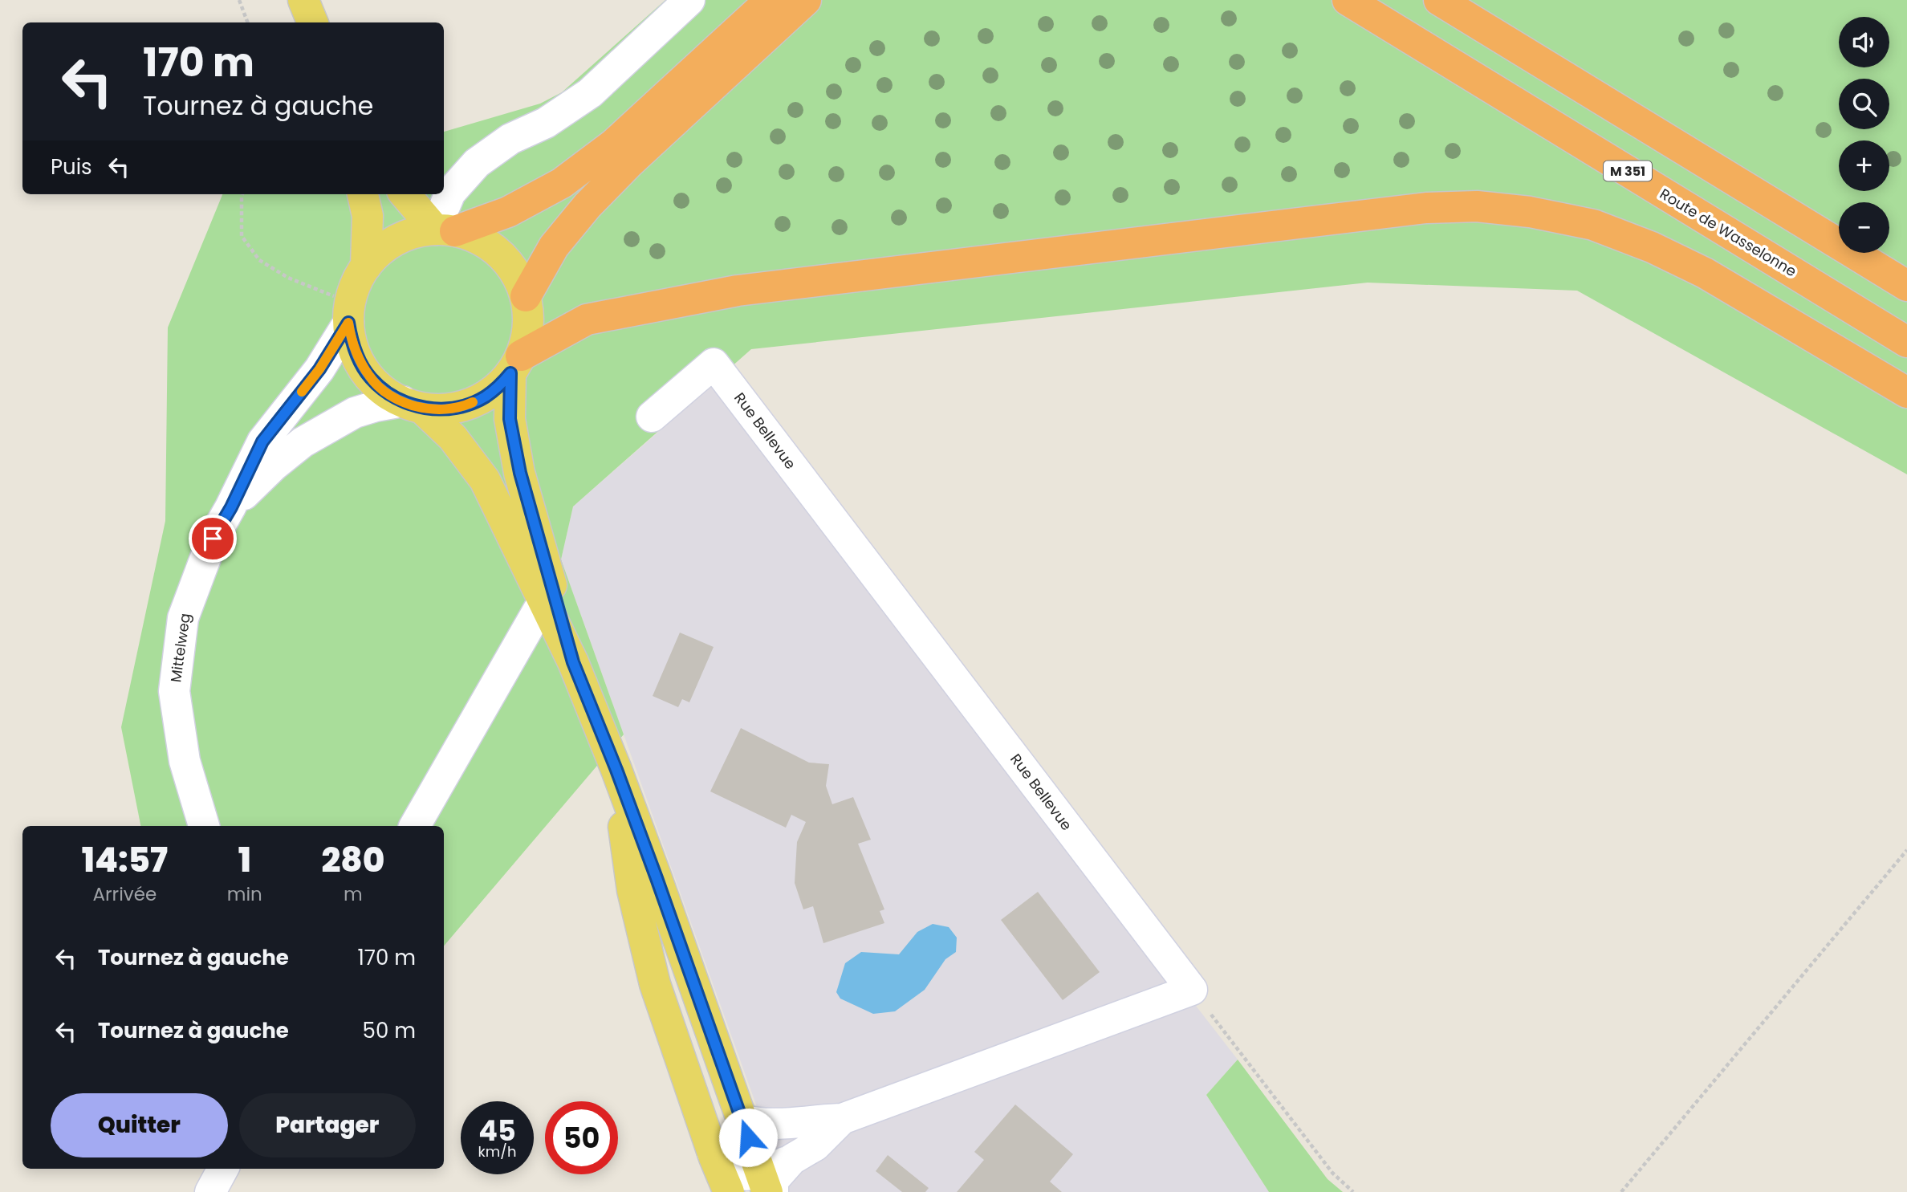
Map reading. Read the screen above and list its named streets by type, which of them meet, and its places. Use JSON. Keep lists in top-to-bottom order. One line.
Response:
{"streets":{"highway":["M 351","Route de Wasselonne"],"street":["Rue Bellevue","Mittelweg"]},"page":{"map_buttons":["+","−"],"turn":["170 m","Tournez à gauche"],"then":"Puis","eta":["14:57","Arrivée","1","min","280","m"],"list":[{"name":"Tournez à gauche","value":"170 m"},{"name":"Tournez à gauche","value":"50 m"}],"buttons":["Quitter","Partager"],"speed":"45 km/h","limit":"50"}}
